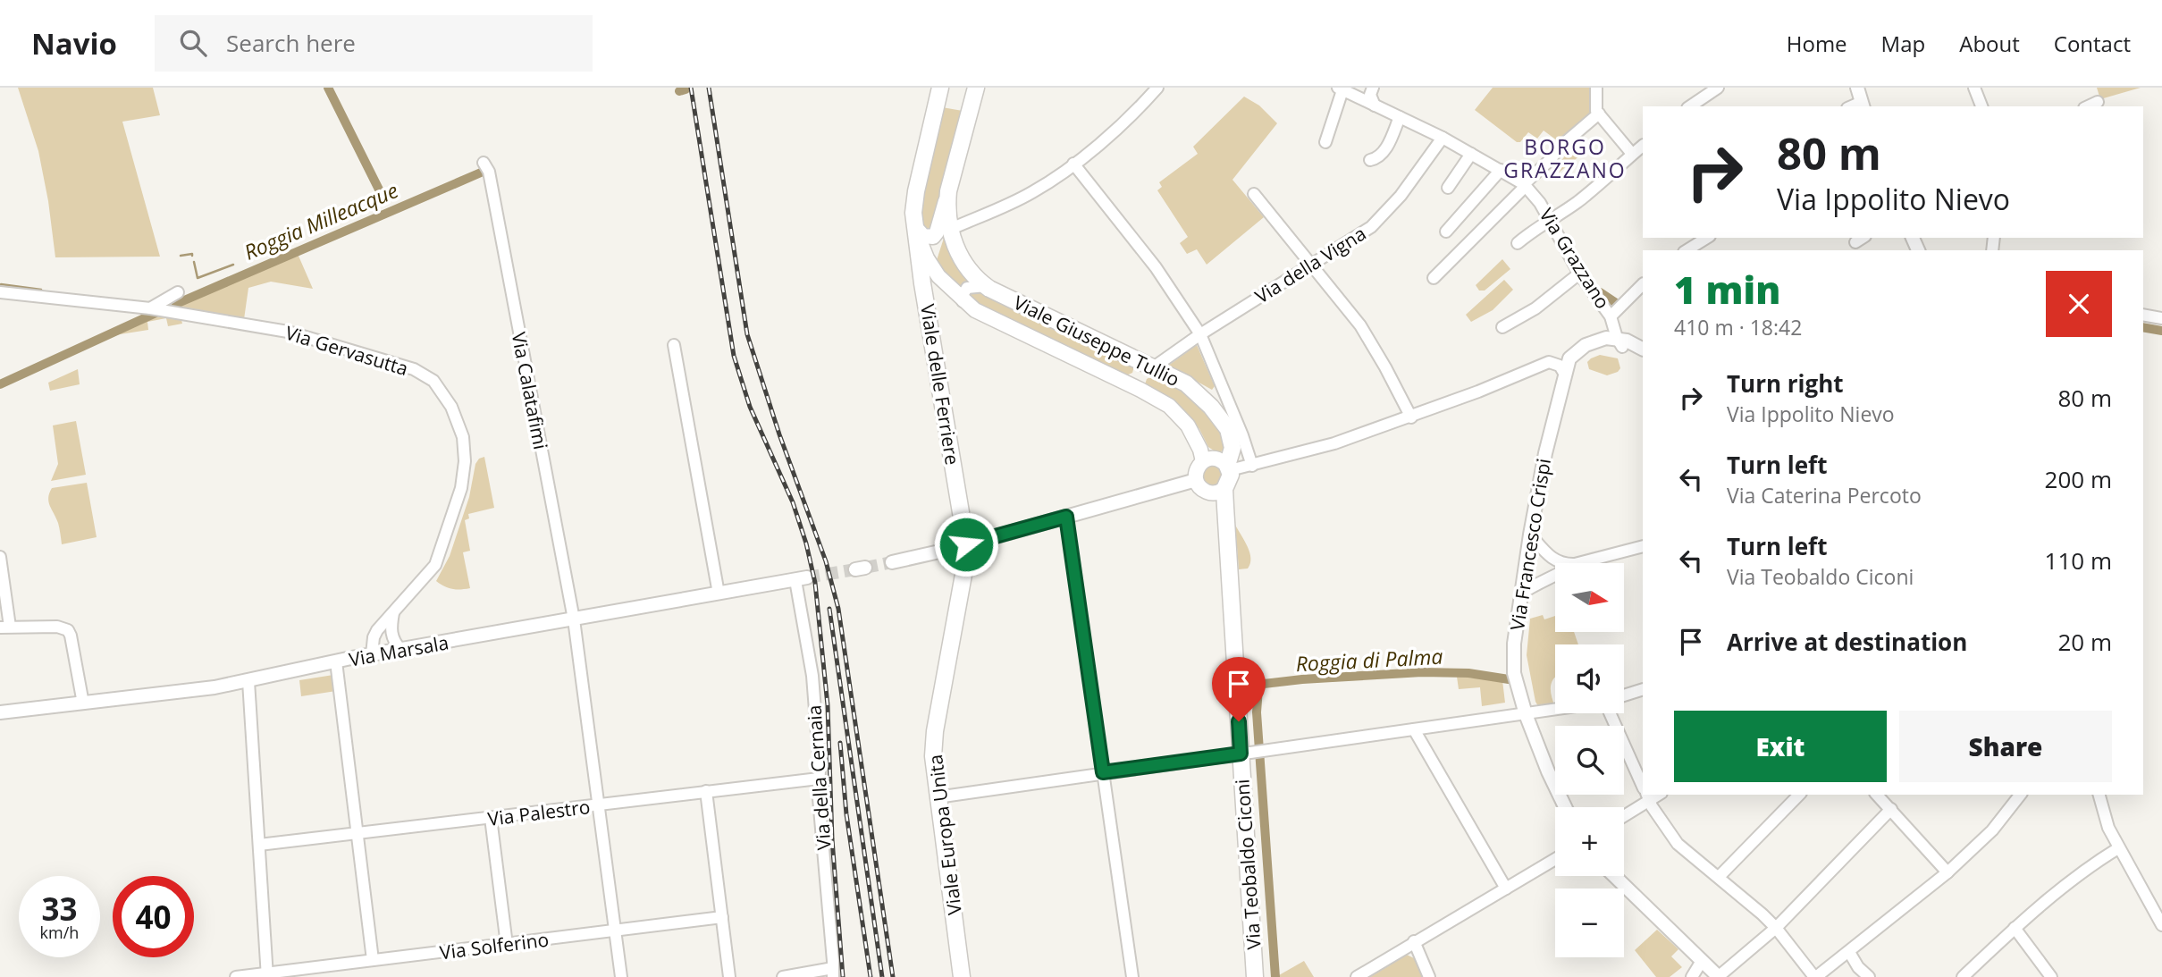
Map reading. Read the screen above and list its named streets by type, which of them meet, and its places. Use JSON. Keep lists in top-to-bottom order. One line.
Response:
{"streets":{"main road":["Viale Giuseppe Tullio","Viale delle Ferriere","Viale Europa Unita","Via Teobaldo Ciconi"],"street":["Via Grazzano","Via della Vigna","Via Gervasutta","Via Calatafimi","Via Francesco Crispi","Via Marsala","Via della Cernaia","Via Palestro","Via Solferino"]},"crossings":[["Via Grazzano","Via della Vigna"],["Via della Vigna","Viale Giuseppe Tullio"],["Viale Giuseppe Tullio","Viale delle Ferriere"],["Viale Giuseppe Tullio","Via Teobaldo Ciconi"],["Via Gervasutta","Via Marsala"],["Viale delle Ferriere","Viale Europa Unita"],["Via Calatafimi","Via Marsala"],["Via Calatafimi","Via Palestro"],["Via Calatafimi","Via Solferino"],["Via Marsala","Via della Cernaia"],["Via della Cernaia","Via Palestro"]],"districts":["BORGO GRAZZANO"],"water":["Roggia Milleacque","Roggia di Palma"],"north":"right","page":{"header":"Navio","search":"Search here","nav":["Home","Map","About","Contact"],"turn":["80 m","Via Ippolito Nievo"],"heading":["1 min","410 m · 18:42"],"list":[{"name":"Turn right","note":"Via Ippolito Nievo","value":"80 m"},{"name":"Turn left","note":"Via Caterina Percoto","value":"200 m"},{"name":"Turn left","note":"Via Teobaldo Ciconi","value":"110 m"},{"name":"Arrive at destination","value":"20 m"}],"map_buttons":["+","−"],"buttons":["Exit","Share"],"speed":"33 km/h","limit":"40"}}
